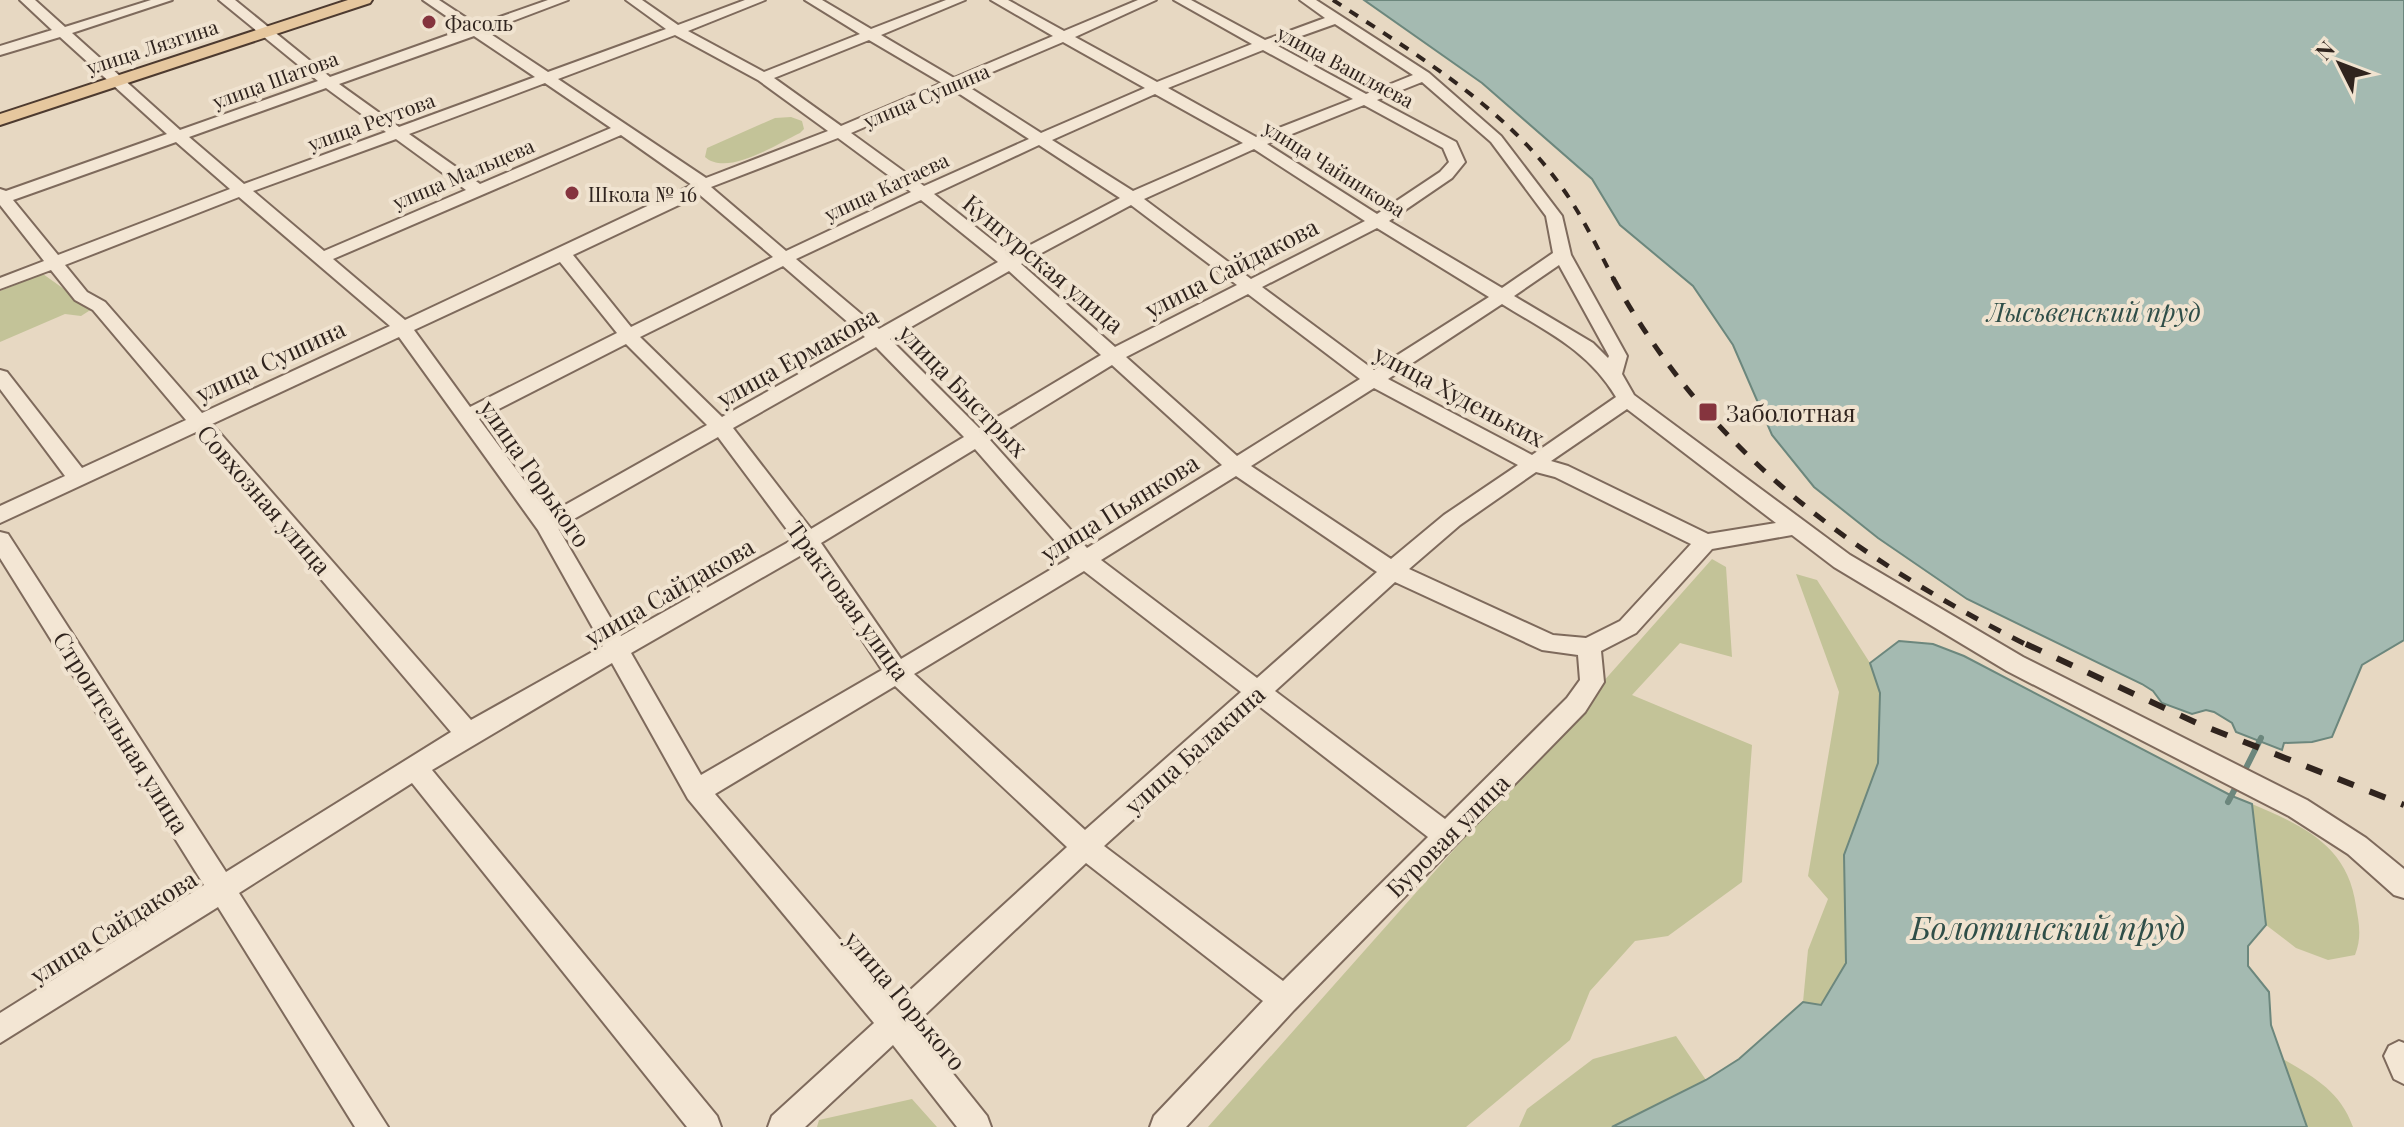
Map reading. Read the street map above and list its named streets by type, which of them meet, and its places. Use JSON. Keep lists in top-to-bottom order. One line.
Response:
{"streets":{"main road":["улица Лязгина"],"street":["улица Вашляева","улица Шатова","улица Сушина","улица Реутова","улица Чайникова","улица Мальцева","улица Катаева","Кунгурская улица","улица Сайдакова","улица Ермакова","улица Быстрых","улица Худеньких","улица Горького","Совхозная улица","улица Пьянкова","Трактовая улица","Строительная улица","улица Балакина","Буровая улица"]},"crossings":[["улица Лязгина","улица Горького"],["улица Вашляева","улица Катаева"],["улица Вашляева","улица Сайдакова"],["улица Вашляева","улица Ермакова"],["улица Шатова","улица Быстрых"],["улица Шатова","улица Горького"],["улица Шатова","Совхозная улица"],["улица Сушина","улица Чайникова"],["улица Сушина","Кунгурская улица"],["улица Сушина","улица Быстрых"],["улица Сушина","улица Худеньких"],["улица Сушина","улица Горького"],["улица Сушина","Совхозная улица"],["улица Сушина","Трактовая улица"],["улица Реутова","Кунгурская улица"],["улица Реутова","улица Быстрых"],["улица Реутова","улица Горького"],["улица Реутова","Совхозная улица"],["улица Чайникова","улица Катаева"],["улица Чайникова","улица Сайдакова"],["улица Чайникова","улица Ермакова"],["улица Чайникова","улица Пьянкова"],["улица Чайникова","улица Балакина"],["улица Мальцева","улица Быстрых"],["улица Мальцева","улица Горького"],["улица Катаева","Кунгурская улица"],["улица Катаева","улица Быстрых"],["улица Катаева","улица Худеньких"],["улица Катаева","улица Горького"],["улица Катаева","Трактовая улица"],["Кунгурская улица","улица Сайдакова"],["Кунгурская улица","улица Ермакова"],["Кунгурская улица","улица Пьянкова"],["Кунгурская улица","улица Балакина"],["Кунгурская улица","Буровая улица"],["улица Сайдакова","улица Быстрых"],["улица Сайдакова","улица Худеньких"],["улица Сайдакова","улица Горького"],["улица Сайдакова","Совхозная улица"],["улица Сайдакова","Трактовая улица"],["улица Сайдакова","Строительная улица"],["улица Ермакова","улица Быстрых"],["улица Ермакова","улица Худеньких"],["улица Ермакова","улица Горького"],["улица Ермакова","Трактовая улица"],["улица Быстрых","улица Пьянкова"],["улица Быстрых","улица Балакина"],["улица Быстрых","Буровая улица"],["улица Худеньких","улица Пьянкова"],["улица Худеньких","улица Балакина"],["улица Горького","улица Пьянкова"],["улица Горького","улица Балакина"],["улица Пьянкова","Трактовая улица"],["Трактовая улица","улица Балакина"],["Трактовая улица","Буровая улица"]],"water":["Лысьвенский пруд","Болотинский пруд"],"places":{"other":["Фасоль","Школа № 16"],"transit":["Заболотная"]},"north":"top left"}
